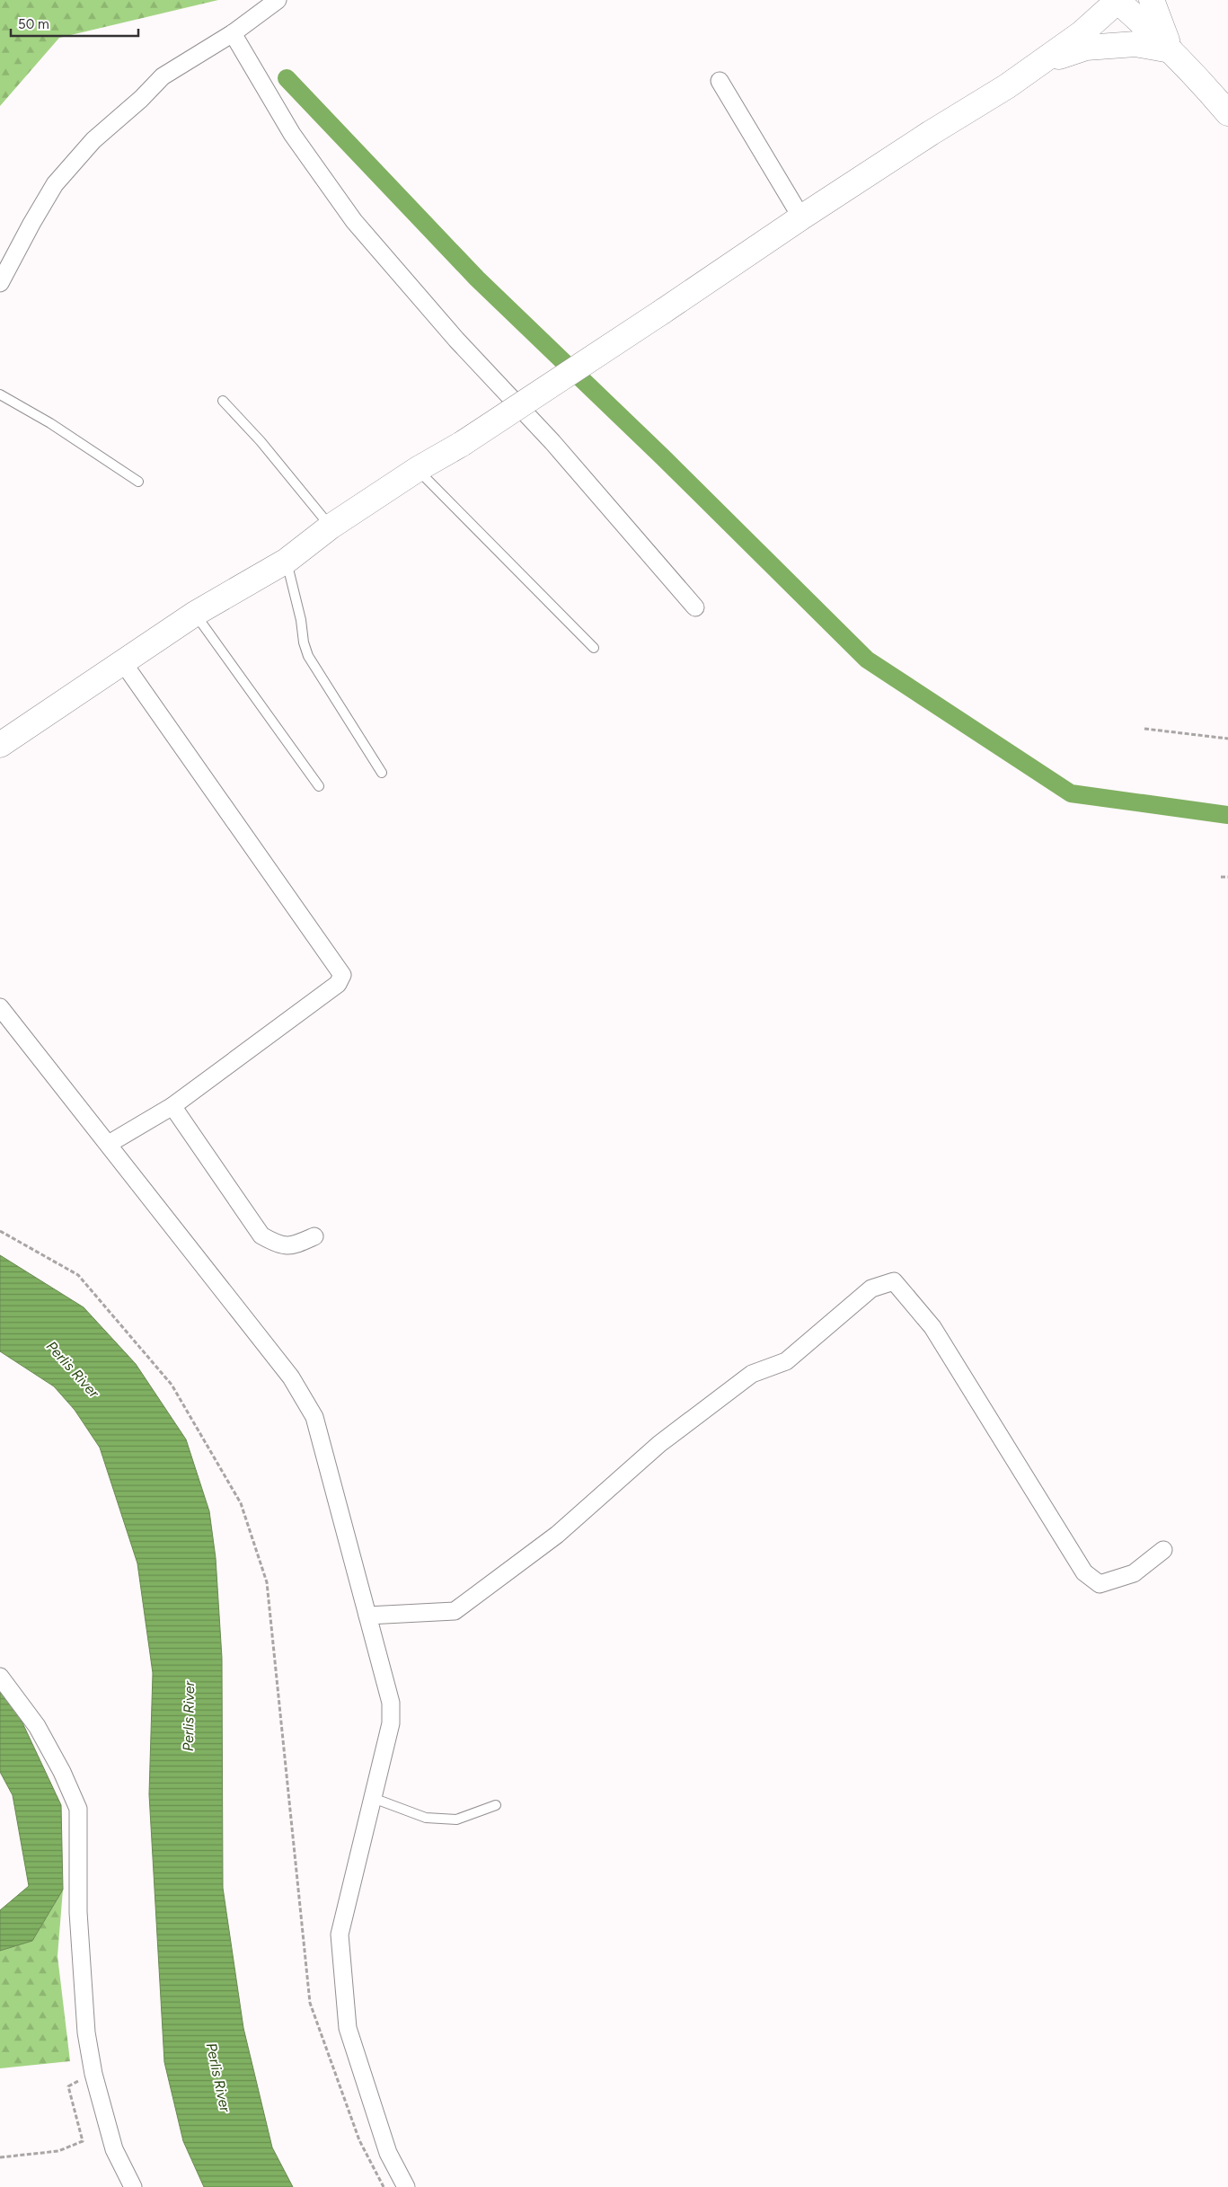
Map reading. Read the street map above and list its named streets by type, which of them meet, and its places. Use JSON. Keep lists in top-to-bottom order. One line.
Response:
{"water":["Perlis River"],"scale_bar":"50 m"}
